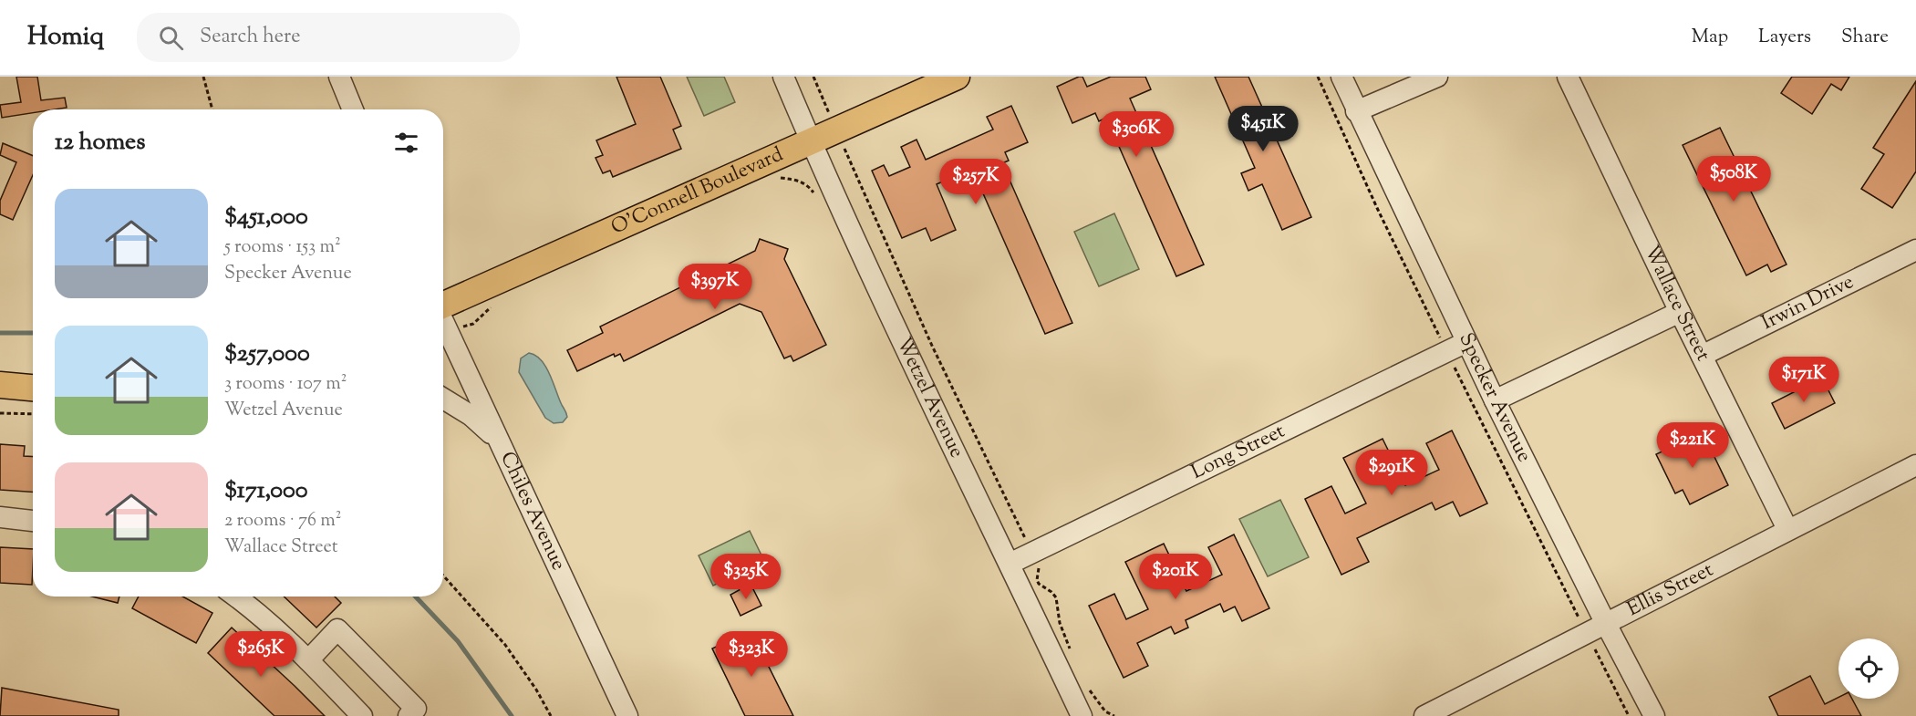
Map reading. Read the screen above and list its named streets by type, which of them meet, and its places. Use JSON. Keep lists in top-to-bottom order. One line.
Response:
{"streets":{"main road":["O'Connell Boulevard"],"street":["Irwin Drive","Wallace Street","Wetzel Avenue","Specker Avenue","Long Street","Chiles Avenue","Ellis Street"]},"crossings":[["O'Connell Boulevard","Wetzel Avenue"],["Irwin Drive","Wallace Street"],["Wallace Street","Ellis Street"],["Wetzel Avenue","Long Street"],["Specker Avenue","Long Street"],["Specker Avenue","Ellis Street"]],"page":{"header":"Homiq","search":"Search here","nav":["Map","Layers","Share"],"price":["$451K","$306K","$508K","$257K","$397K","$171K","$221K","$291K","$325K","$201K","$265K","$323K"],"heading":"12 homes","list":[{"name":"$451,000","note":"5 rooms · 153 m² · Specker Avenue"},{"name":"$257,000","note":"3 rooms · 107 m² · Wetzel Avenue"},{"name":"$171,000","note":"2 rooms · 76 m² · Wallace Street"}]}}
